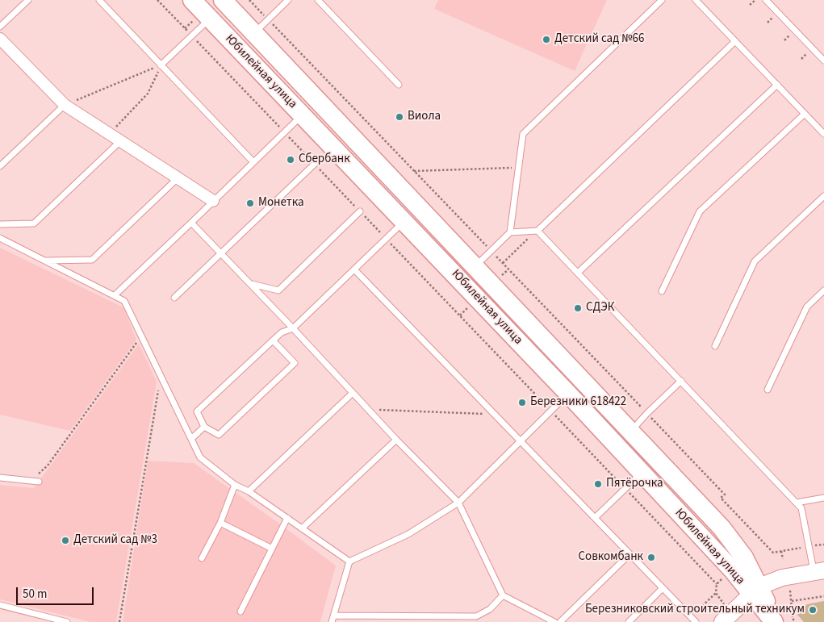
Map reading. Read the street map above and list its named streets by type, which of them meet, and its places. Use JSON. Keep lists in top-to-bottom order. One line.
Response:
{"streets":{"main road":["Юбилейная улица"]},"places":["Детский сад №66","Виола","Сбербанк","Монетка","СДЭК","Березники 618422","Пятёрочка","Детский сад №3","Совкомбанк","Березниковский строительный техникум"],"scale_bar":"50 m"}
